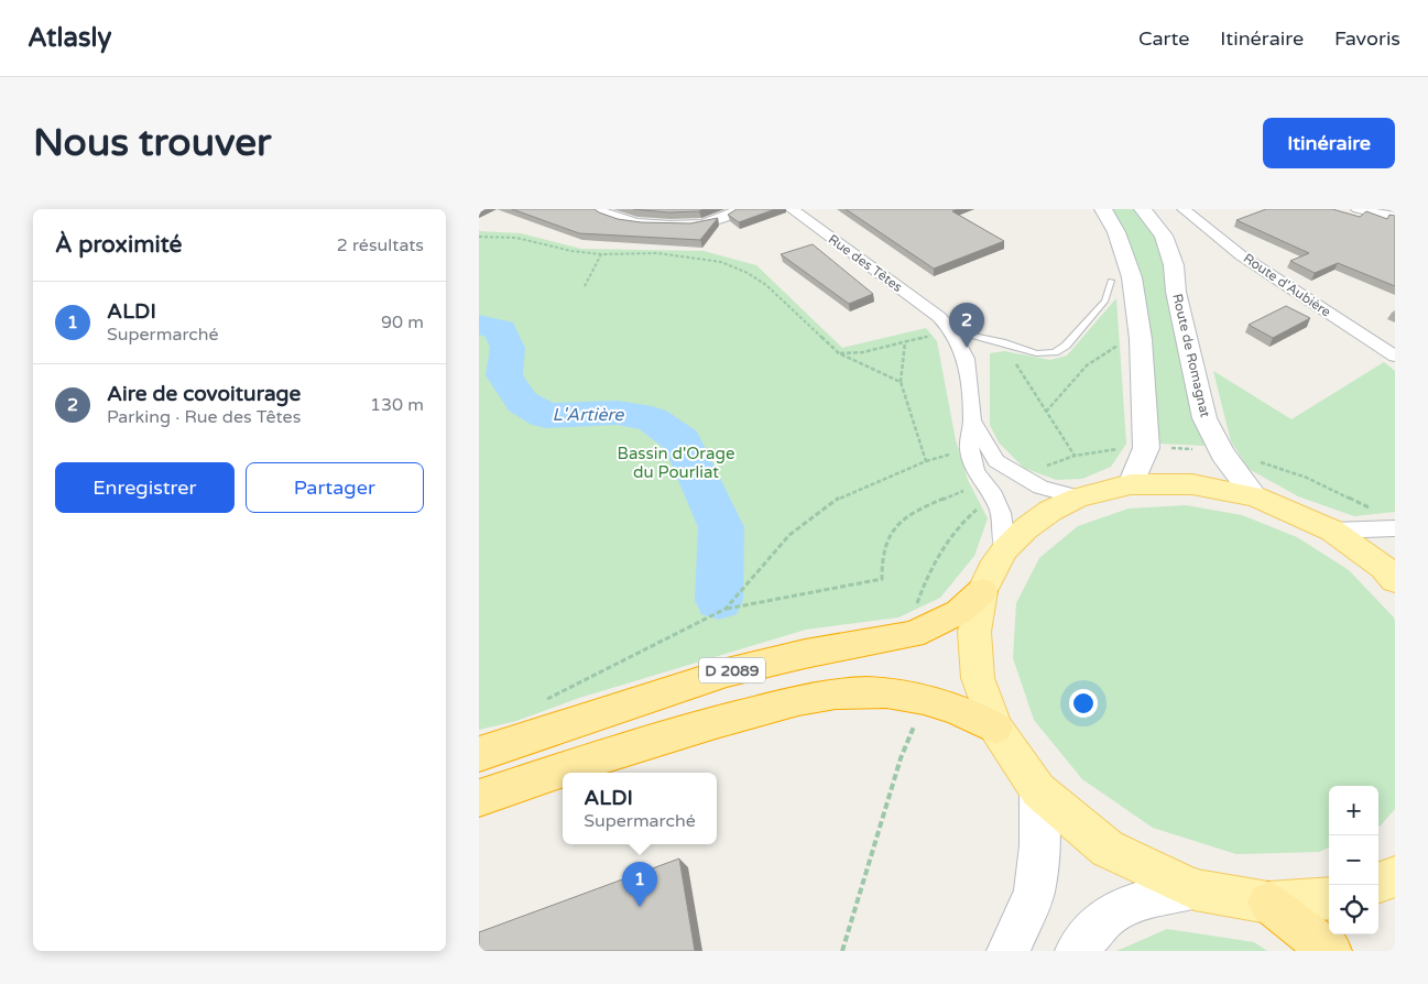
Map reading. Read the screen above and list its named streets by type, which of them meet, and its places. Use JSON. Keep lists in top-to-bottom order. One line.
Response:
{"streets":{"highway":["D 2089"],"main road":["Route de Romagnat"],"street":["Rue des Têtes","Route d'Aubière"]},"water":["L'Artière"],"parks":["Bassin d'Orage du Pourliat"],"page":{"header":"Atlasly","nav":["Carte","Itinéraire","Favoris"],"buttons":["Itinéraire",["Enregistrer","Partager"]],"title":"Nous trouver","heading":["À proximité","2 résultats"],"list":[{"mark":"1","name":"ALDI","note":"Supermarché","value":"90 m"},{"mark":"2","name":"Aire de covoiturage","note":"Parking · Rue des Têtes","value":"130 m"}],"pins":["2","1"],"popup":["ALDI","Supermarché"],"map_buttons":["+","−"]}}
